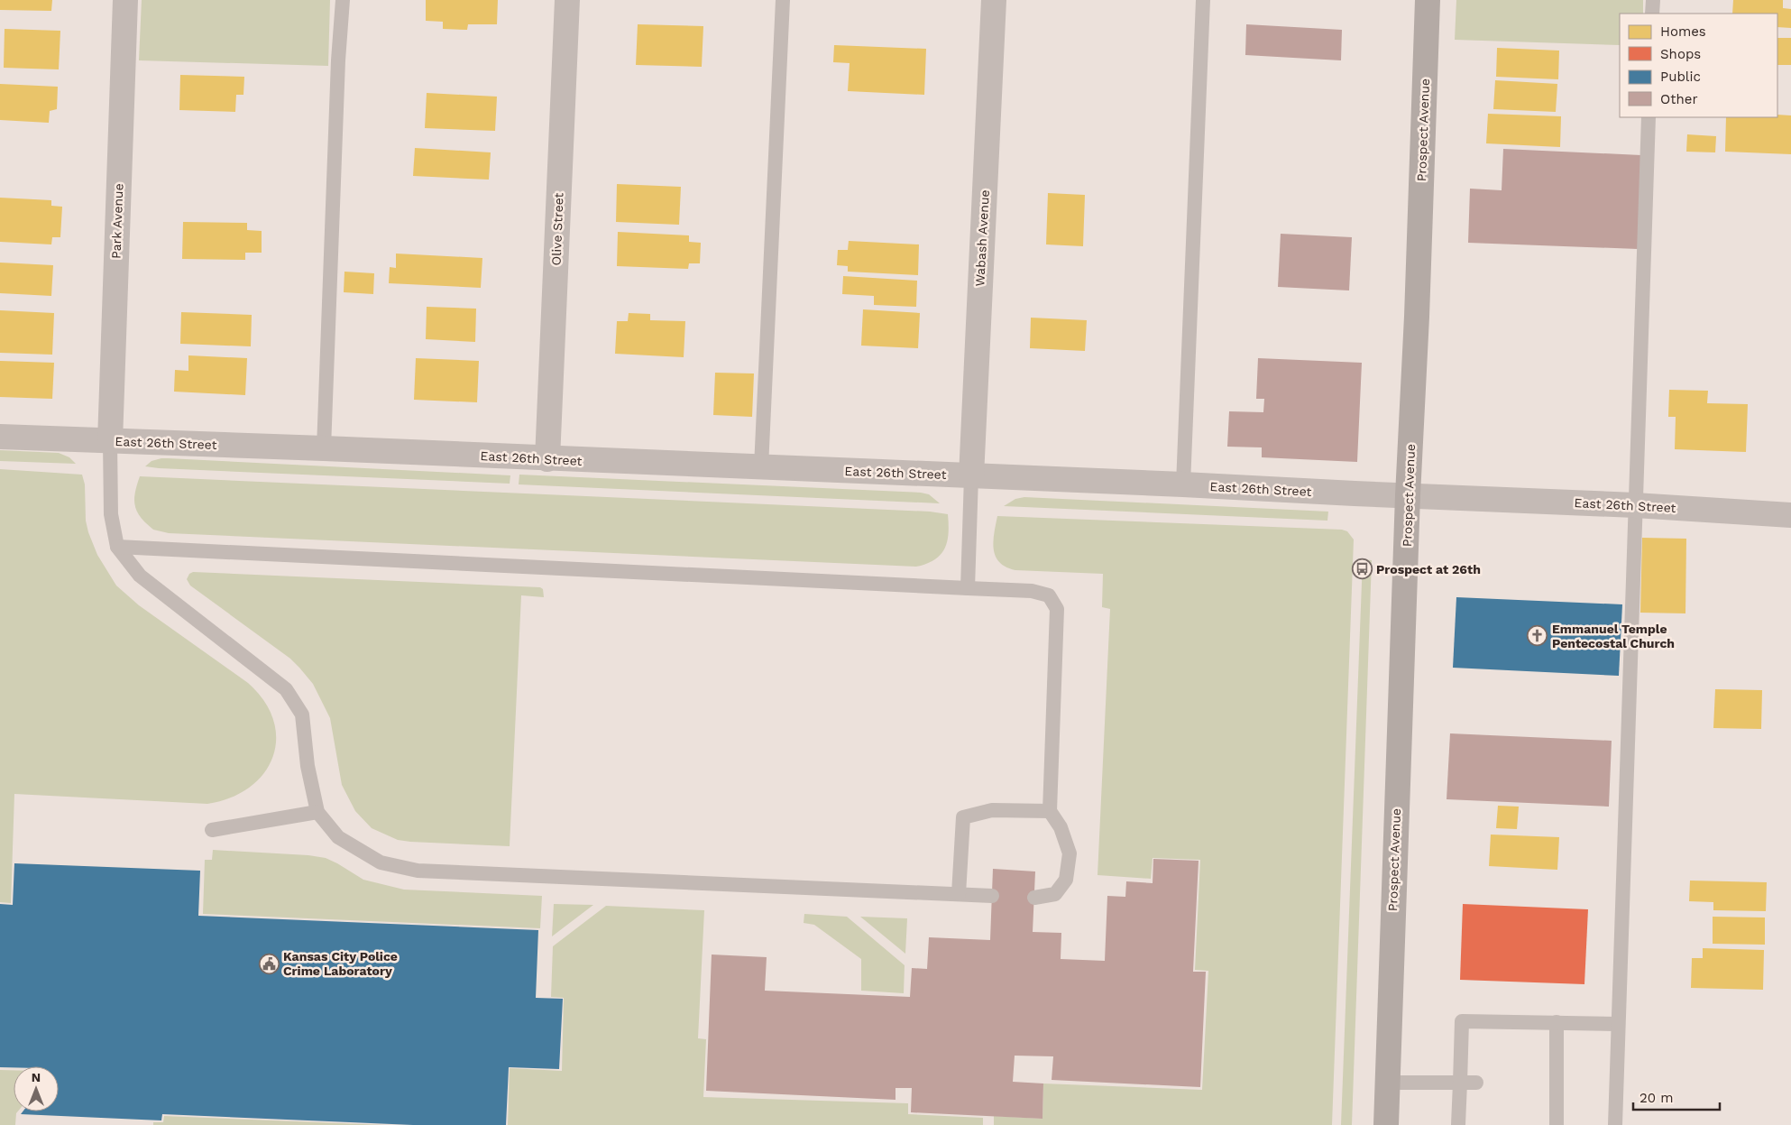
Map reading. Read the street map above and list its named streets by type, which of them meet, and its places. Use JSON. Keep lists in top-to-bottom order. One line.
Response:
{"streets":{"main road":["Prospect Avenue"],"street":["Park Avenue","Olive Street","Wabash Avenue","East 26th Street"]},"crossings":[["Prospect Avenue","East 26th Street"],["Park Avenue","East 26th Street"],["Olive Street","East 26th Street"],["Wabash Avenue","East 26th Street"]],"places":{"bus stop":["Prospect at 26th"],"church":["Emmanuel Temple Pentecostal Church"],"public building":["Kansas City Police Crime Laboratory"]},"legend":["Homes","Shops","Public","Other"],"scale_bar":"20 m","north":"top"}
